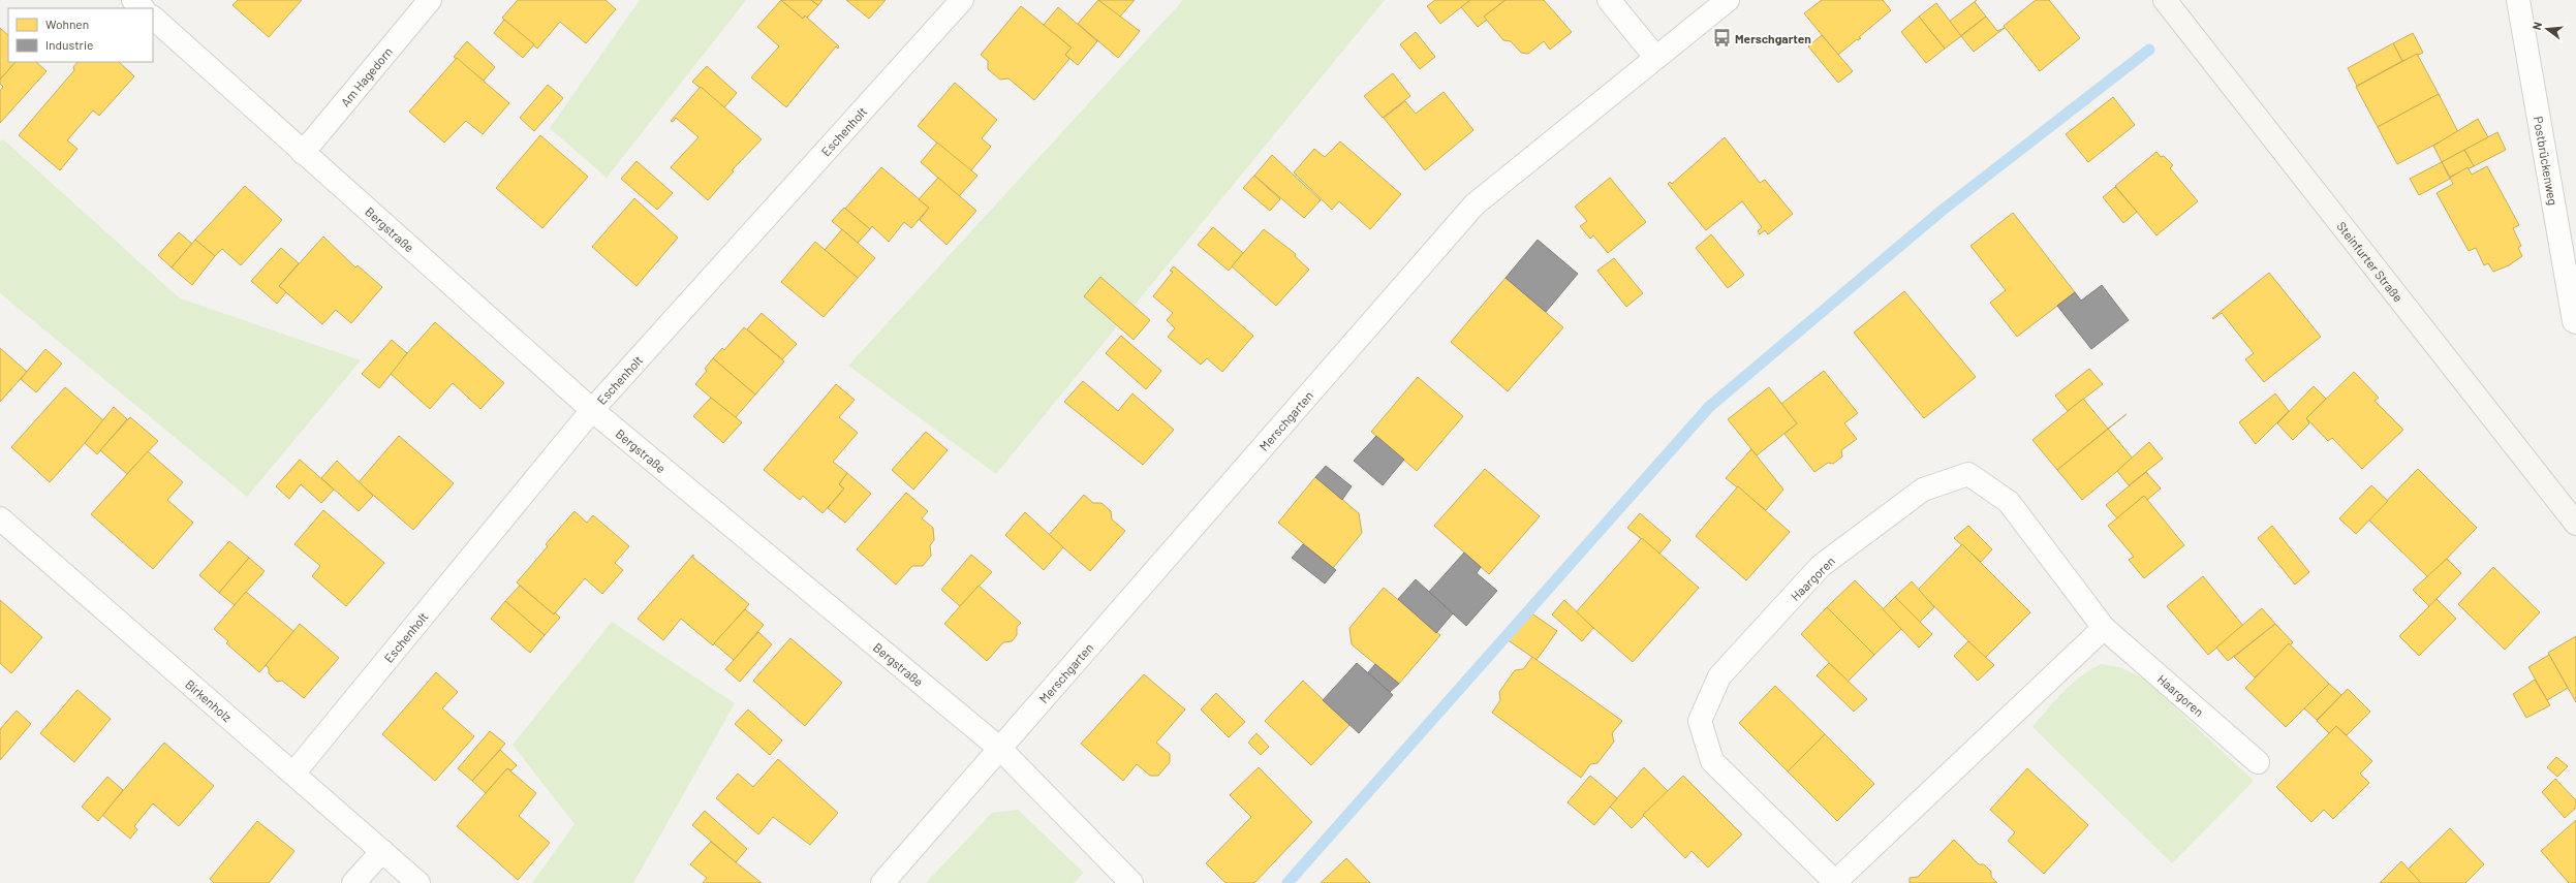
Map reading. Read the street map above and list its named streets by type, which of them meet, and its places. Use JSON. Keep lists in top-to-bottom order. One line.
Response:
{"streets":{"main road":["Steinfurter Straße"],"street":["Am Hagedorn","Eschenholt","Postbrückenweg","Bergstraße","Merschgarten","Haargoren","Birkenholz"]},"crossings":[["Am Hagedorn","Bergstraße"],["Eschenholt","Bergstraße"],["Eschenholt","Birkenholz"],["Bergstraße","Merschgarten"]],"places":{"bus stop":["Merschgarten"]},"legend":["Wohnen","Industrie"],"north":"left"}
